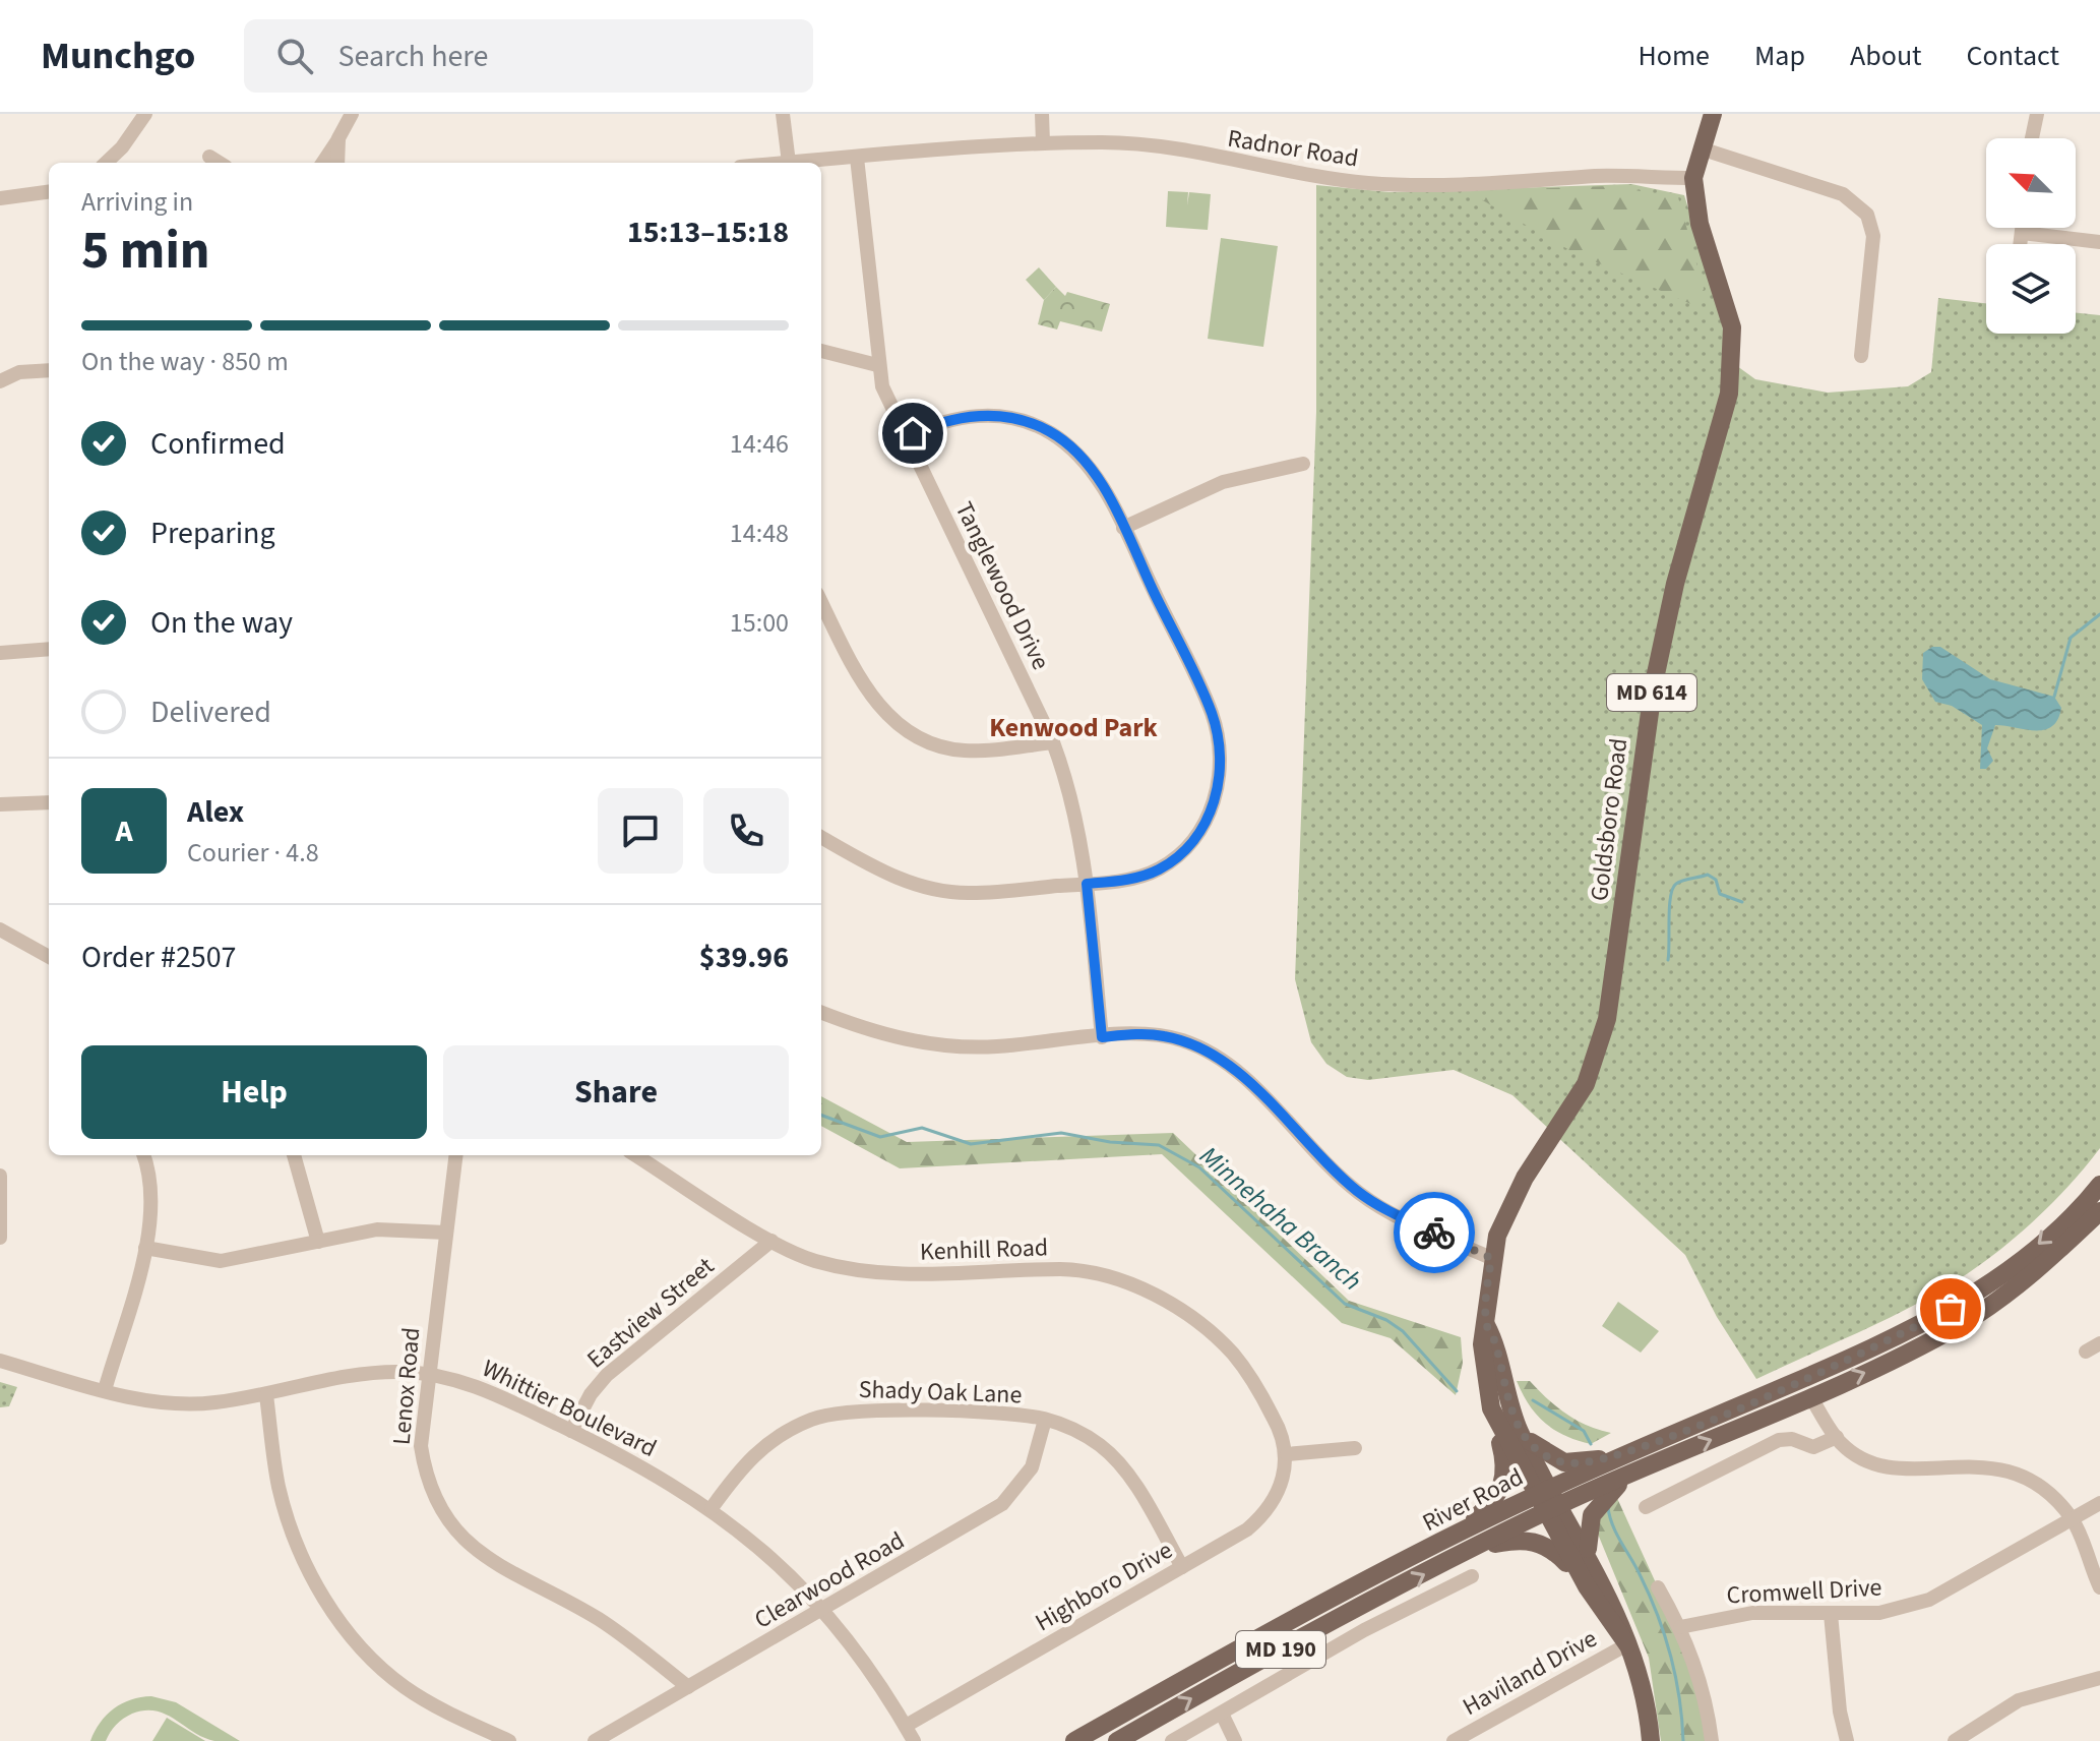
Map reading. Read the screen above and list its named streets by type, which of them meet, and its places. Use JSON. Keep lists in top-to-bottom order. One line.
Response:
{"streets":{"main road":["MD 614","Goldsboro Road","River Road","MD 190"],"street":["Radnor Road","Tanglewood Drive","Kenhill Road","Eastview Street","Lenox Road","Shady Oak Lane","Whittier Boulevard","Clearwood Road","Highboro Drive","Cromwell Drive","Haviland Drive"]},"crossings":[["Radnor Road","Tanglewood Drive"],["Radnor Road","Goldsboro Road"],["Goldsboro Road","River Road"],["Goldsboro Road","Haviland Drive"],["Kenhill Road","Eastview Street"],["Kenhill Road","Highboro Drive"],["Eastview Street","Whittier Boulevard"],["Lenox Road","Whittier Boulevard"],["Lenox Road","Clearwood Road"],["Shady Oak Lane","Whittier Boulevard"],["Shady Oak Lane","Clearwood Road"],["Shady Oak Lane","Highboro Drive"],["Whittier Boulevard","Clearwood Road"],["Whittier Boulevard","Highboro Drive"]],"districts":["Kenwood Park"],"water":["Minnehaha Branch"],"north":"top left","page":{"header":"Munchgo","search":"Search here","nav":["Home","Map","About","Contact"],"heading":["5 min","Arriving in","15:13–15:18"],"panel":["Alex","Courier · 4.8","Order #2507","$39.96"],"bar":"On the way · 850 m","list":[["Confirmed","14:46"],["Preparing","14:48"],["On the way","15:00"],"Delivered"],"round":"A","buttons":["Help","Share"]}}
